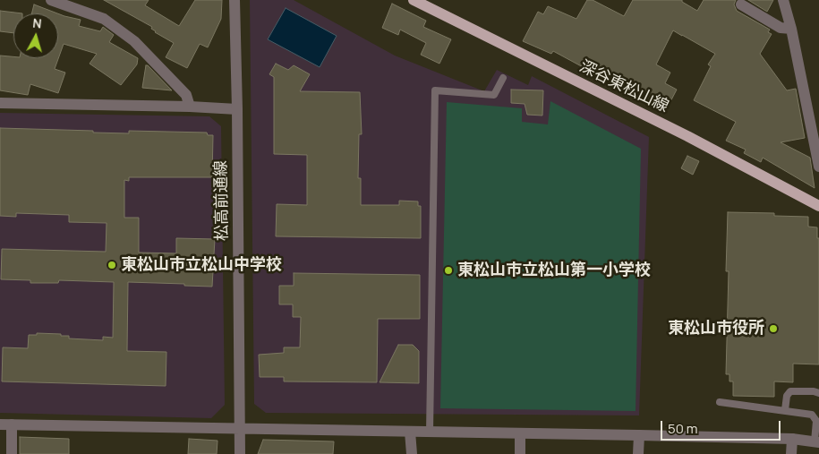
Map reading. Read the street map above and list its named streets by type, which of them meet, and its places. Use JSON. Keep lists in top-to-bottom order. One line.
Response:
{"streets":{"main road":["深谷東松山線"],"street":["松高前通線"]},"places":["東松山市立松山中学校","東松山市立松山第一小学校","東松山市役所"],"scale_bar":"50 m","north":"top"}
